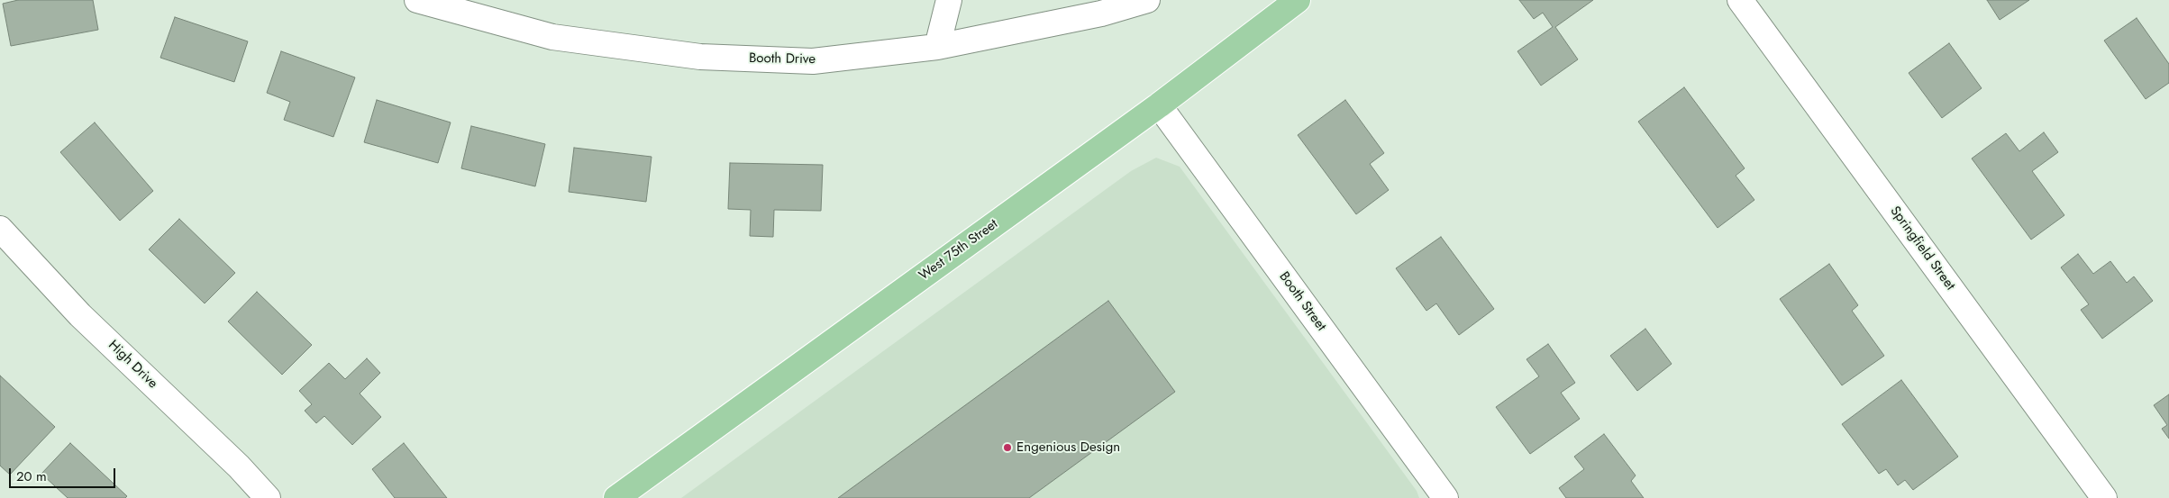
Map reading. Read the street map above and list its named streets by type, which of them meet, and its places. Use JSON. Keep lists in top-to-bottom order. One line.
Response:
{"streets":{"main road":["West 75th Street"],"street":["Booth Drive","Springfield Street","Booth Street","High Drive"]},"crossings":[["West 75th Street","Booth Street"]],"places":["Engenious Design"],"scale_bar":"20 m"}
